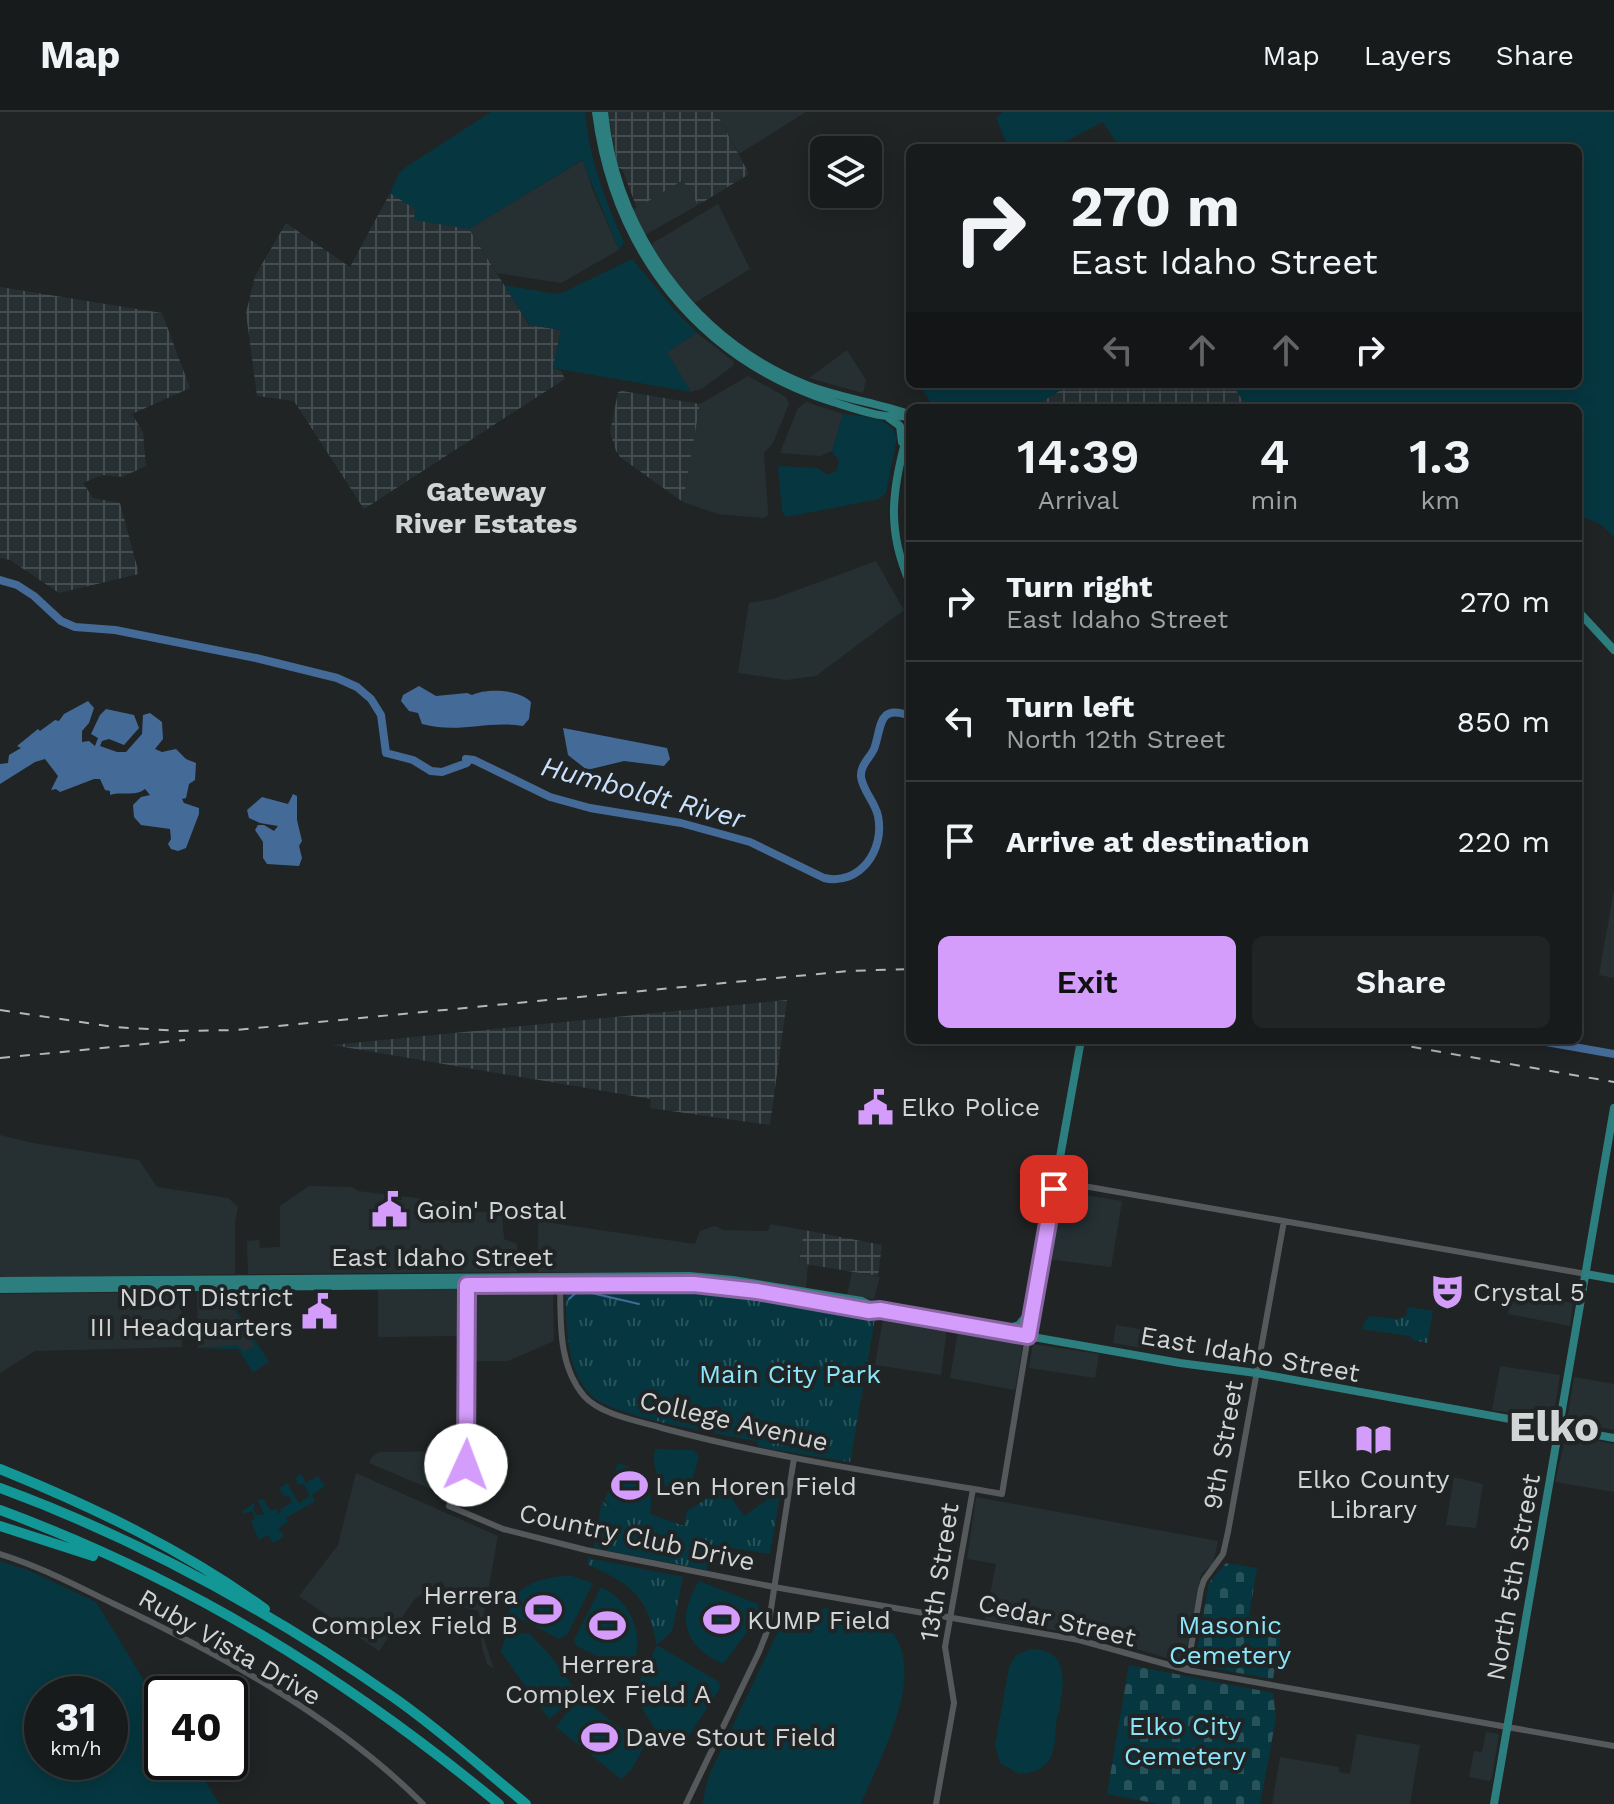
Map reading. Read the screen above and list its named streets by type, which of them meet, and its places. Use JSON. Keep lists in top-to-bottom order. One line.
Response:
{"streets":{"main road":["East Idaho Street","North 5th Street"],"street":["College Avenue","9th Street","Country Club Drive","13th Street","Cedar Street","Ruby Vista Drive"]},"crossings":[["East Idaho Street","College Avenue"],["East Idaho Street","9th Street"],["East Idaho Street","Country Club Drive"],["East Idaho Street","North 5th Street"],["College Avenue","13th Street"],["9th Street","Cedar Street"],["Country Club Drive","Cedar Street"],["13th Street","Cedar Street"],["North 5th Street","Cedar Street"]],"districts":["Gateway River Estates","Elko"],"water":["Humboldt River"],"parks":["Main City Park","Masonic Cemetery","Elko City Cemetery"],"places":{"public building":["Elko Police","Goin' Postal","NDOT District III Headquarters"],"theatre":["Crystal 5"],"library":["Elko County Library"],"sports":["Len Horen Field","Herrera Complex Field B","KUMP Field","Herrera Complex Field A","Dave Stout Field"]},"page":{"header":"Map","nav":["Map","Layers","Share"],"turn":["270 m","East Idaho Street"],"eta":["14:39","Arrival","4","min","1.3","km"],"list":[{"name":"Turn right","note":"East Idaho Street","value":"270 m"},{"name":"Turn left","note":"North 12th Street","value":"850 m"},{"name":"Arrive at destination","value":"220 m"}],"buttons":["Exit","Share"],"speed":"31 km/h","limit":"40"}}
